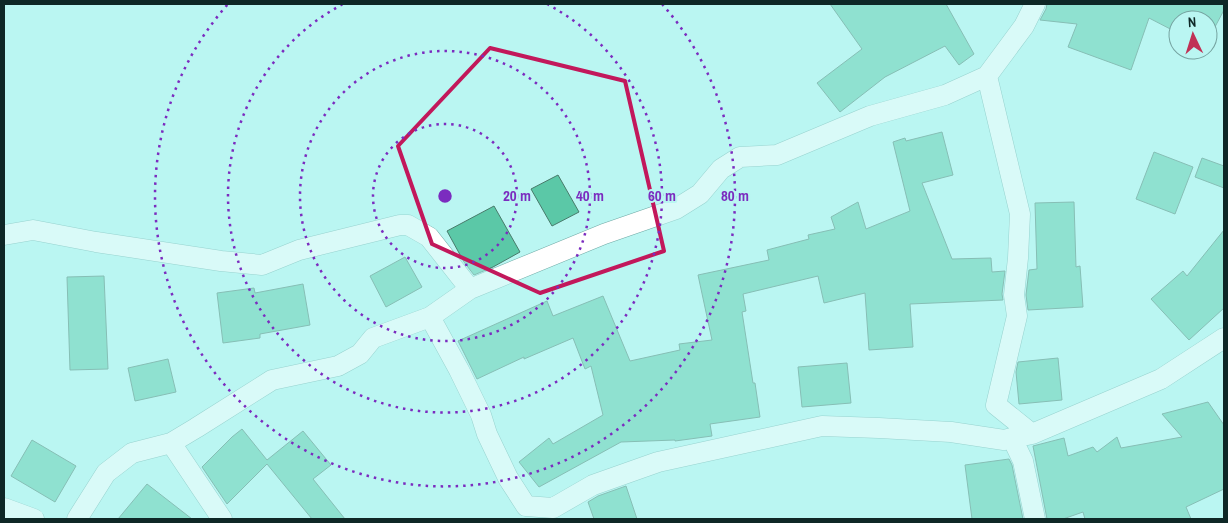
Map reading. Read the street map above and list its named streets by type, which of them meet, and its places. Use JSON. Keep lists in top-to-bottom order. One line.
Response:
{"north":"top","rings":["20 m","40 m","60 m","80 m"]}
